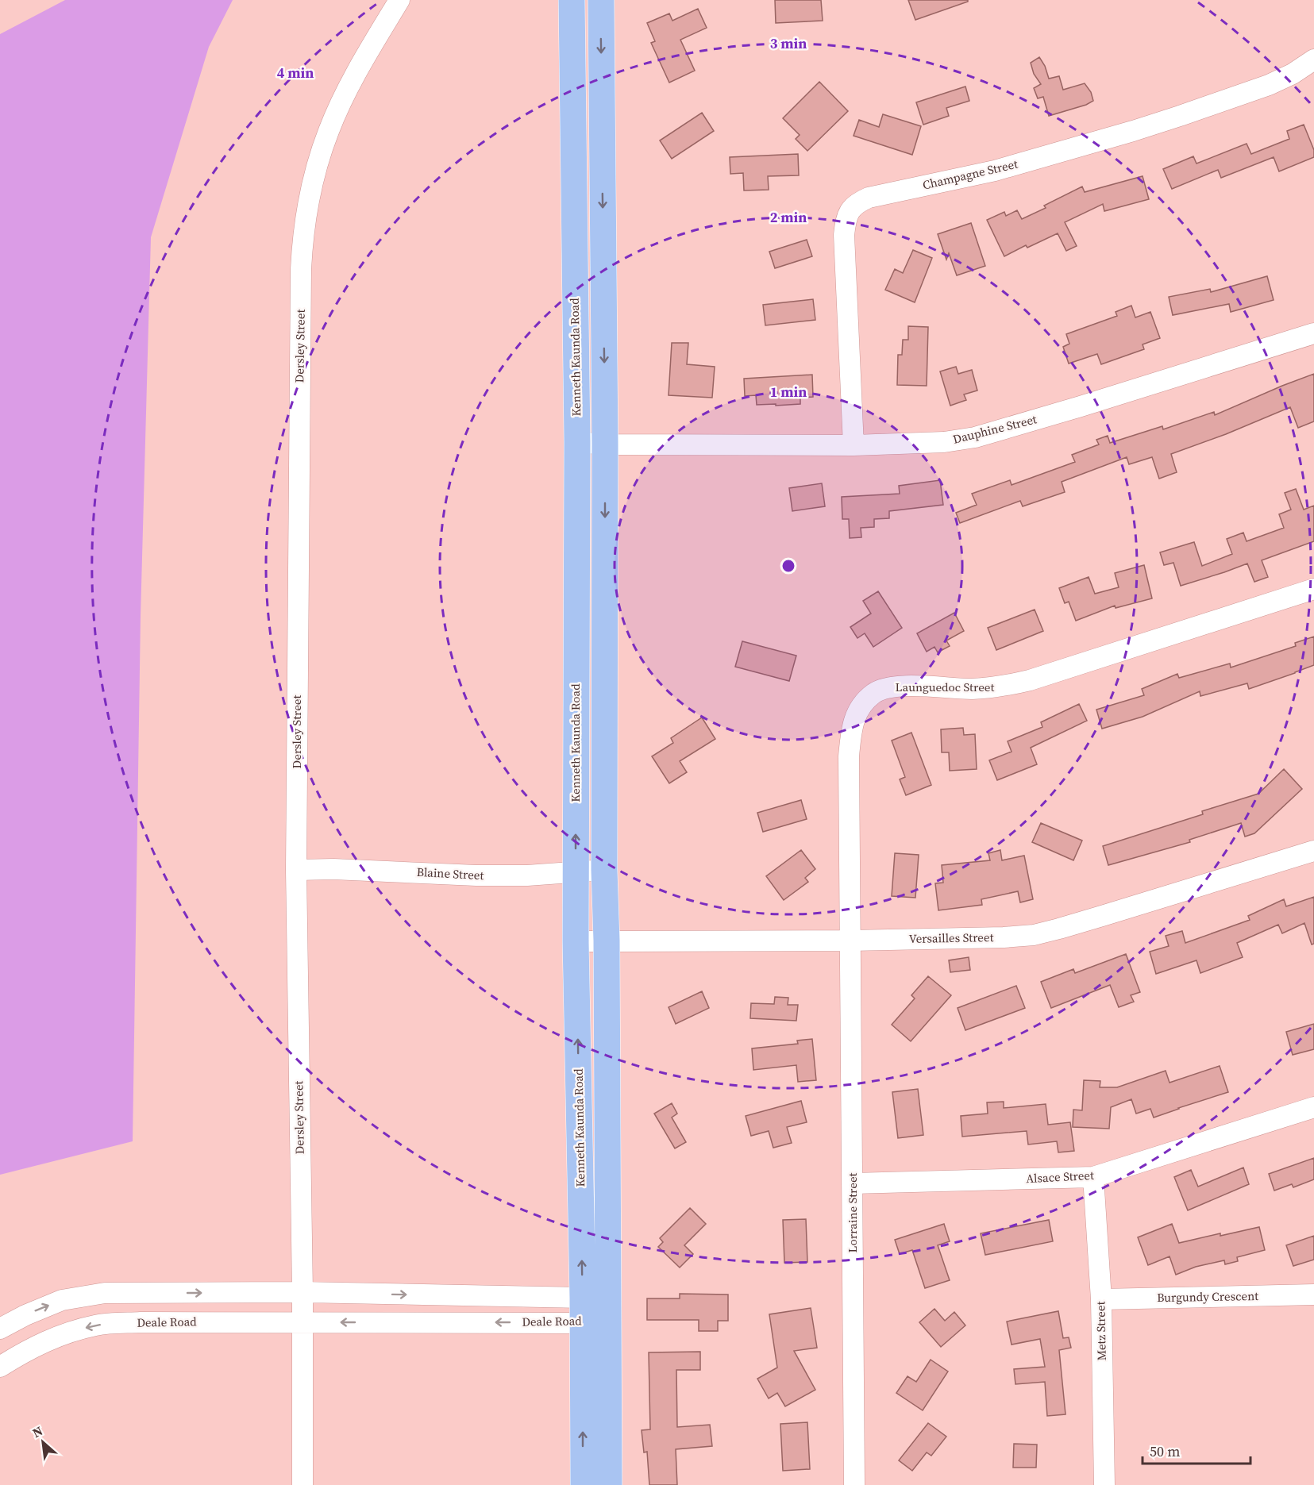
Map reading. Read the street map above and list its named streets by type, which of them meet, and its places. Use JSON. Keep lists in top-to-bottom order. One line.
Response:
{"streets":{"main road":["Kenneth Kaunda Road"],"street":["Champagne Street","Dersley Street","Dauphine Street","Launguedoc Street","Blaine Street","Versailles Street","Alsace Street","Lorraine Street","Burgundy Crescent","Deale Road","Metz Street"]},"crossings":[["Champagne Street","Dauphine Street"],["Dersley Street","Blaine Street"],["Dersley Street","Deale Road"],["Kenneth Kaunda Road","Dauphine Street"],["Kenneth Kaunda Road","Blaine Street"],["Kenneth Kaunda Road","Versailles Street"],["Kenneth Kaunda Road","Deale Road"],["Launguedoc Street","Versailles Street"],["Launguedoc Street","Lorraine Street"],["Versailles Street","Lorraine Street"],["Alsace Street","Lorraine Street"],["Alsace Street","Metz Street"],["Burgundy Crescent","Metz Street"]],"scale_bar":"50 m","north":"top left","rings":["3 min","4 min","2 min","1 min"]}
